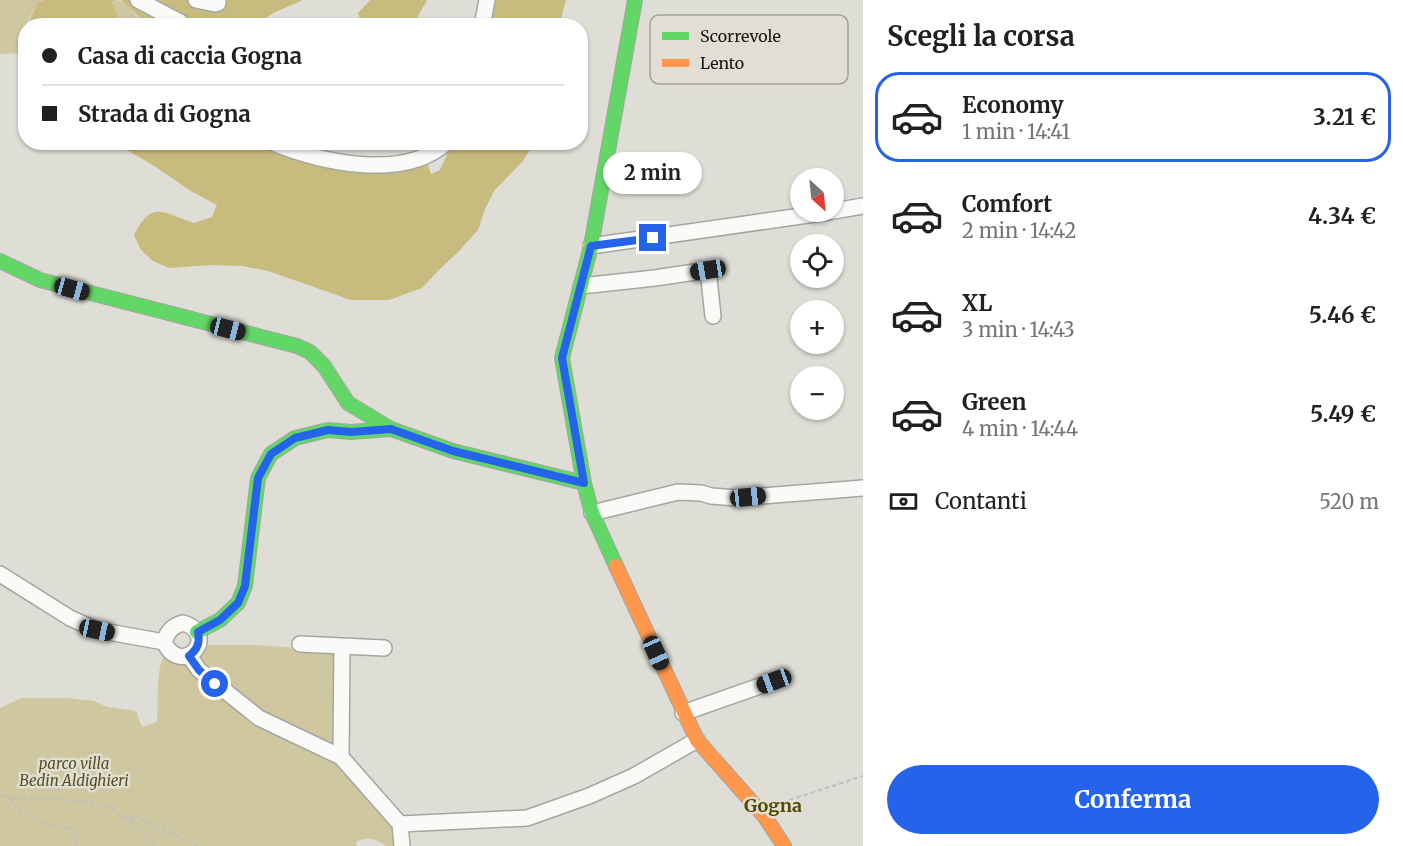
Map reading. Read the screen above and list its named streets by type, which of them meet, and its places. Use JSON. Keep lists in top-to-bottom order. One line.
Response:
{"districts":["Gogna"],"parks":["parco villa Bedin Aldighieri"],"legend":["Scorrevole","Lento"],"north":"bottom right","page":{"heading":"Scegli la corsa","banner":["Casa di caccia Gogna","Strada di Gogna"],"list":[{"name":"Economy","note":"1 min · 14:41","value":"3.21 €"},{"name":"Comfort","note":"2 min · 14:42","value":"4.34 €"},{"name":"XL","note":"3 min · 14:43","value":"5.46 €"},{"name":"Green","note":"4 min · 14:44","value":"5.49 €"}],"bubble":"2 min","map_buttons":["+","−"],"pay":["Contanti","520 m"],"buttons":"Conferma"}}
